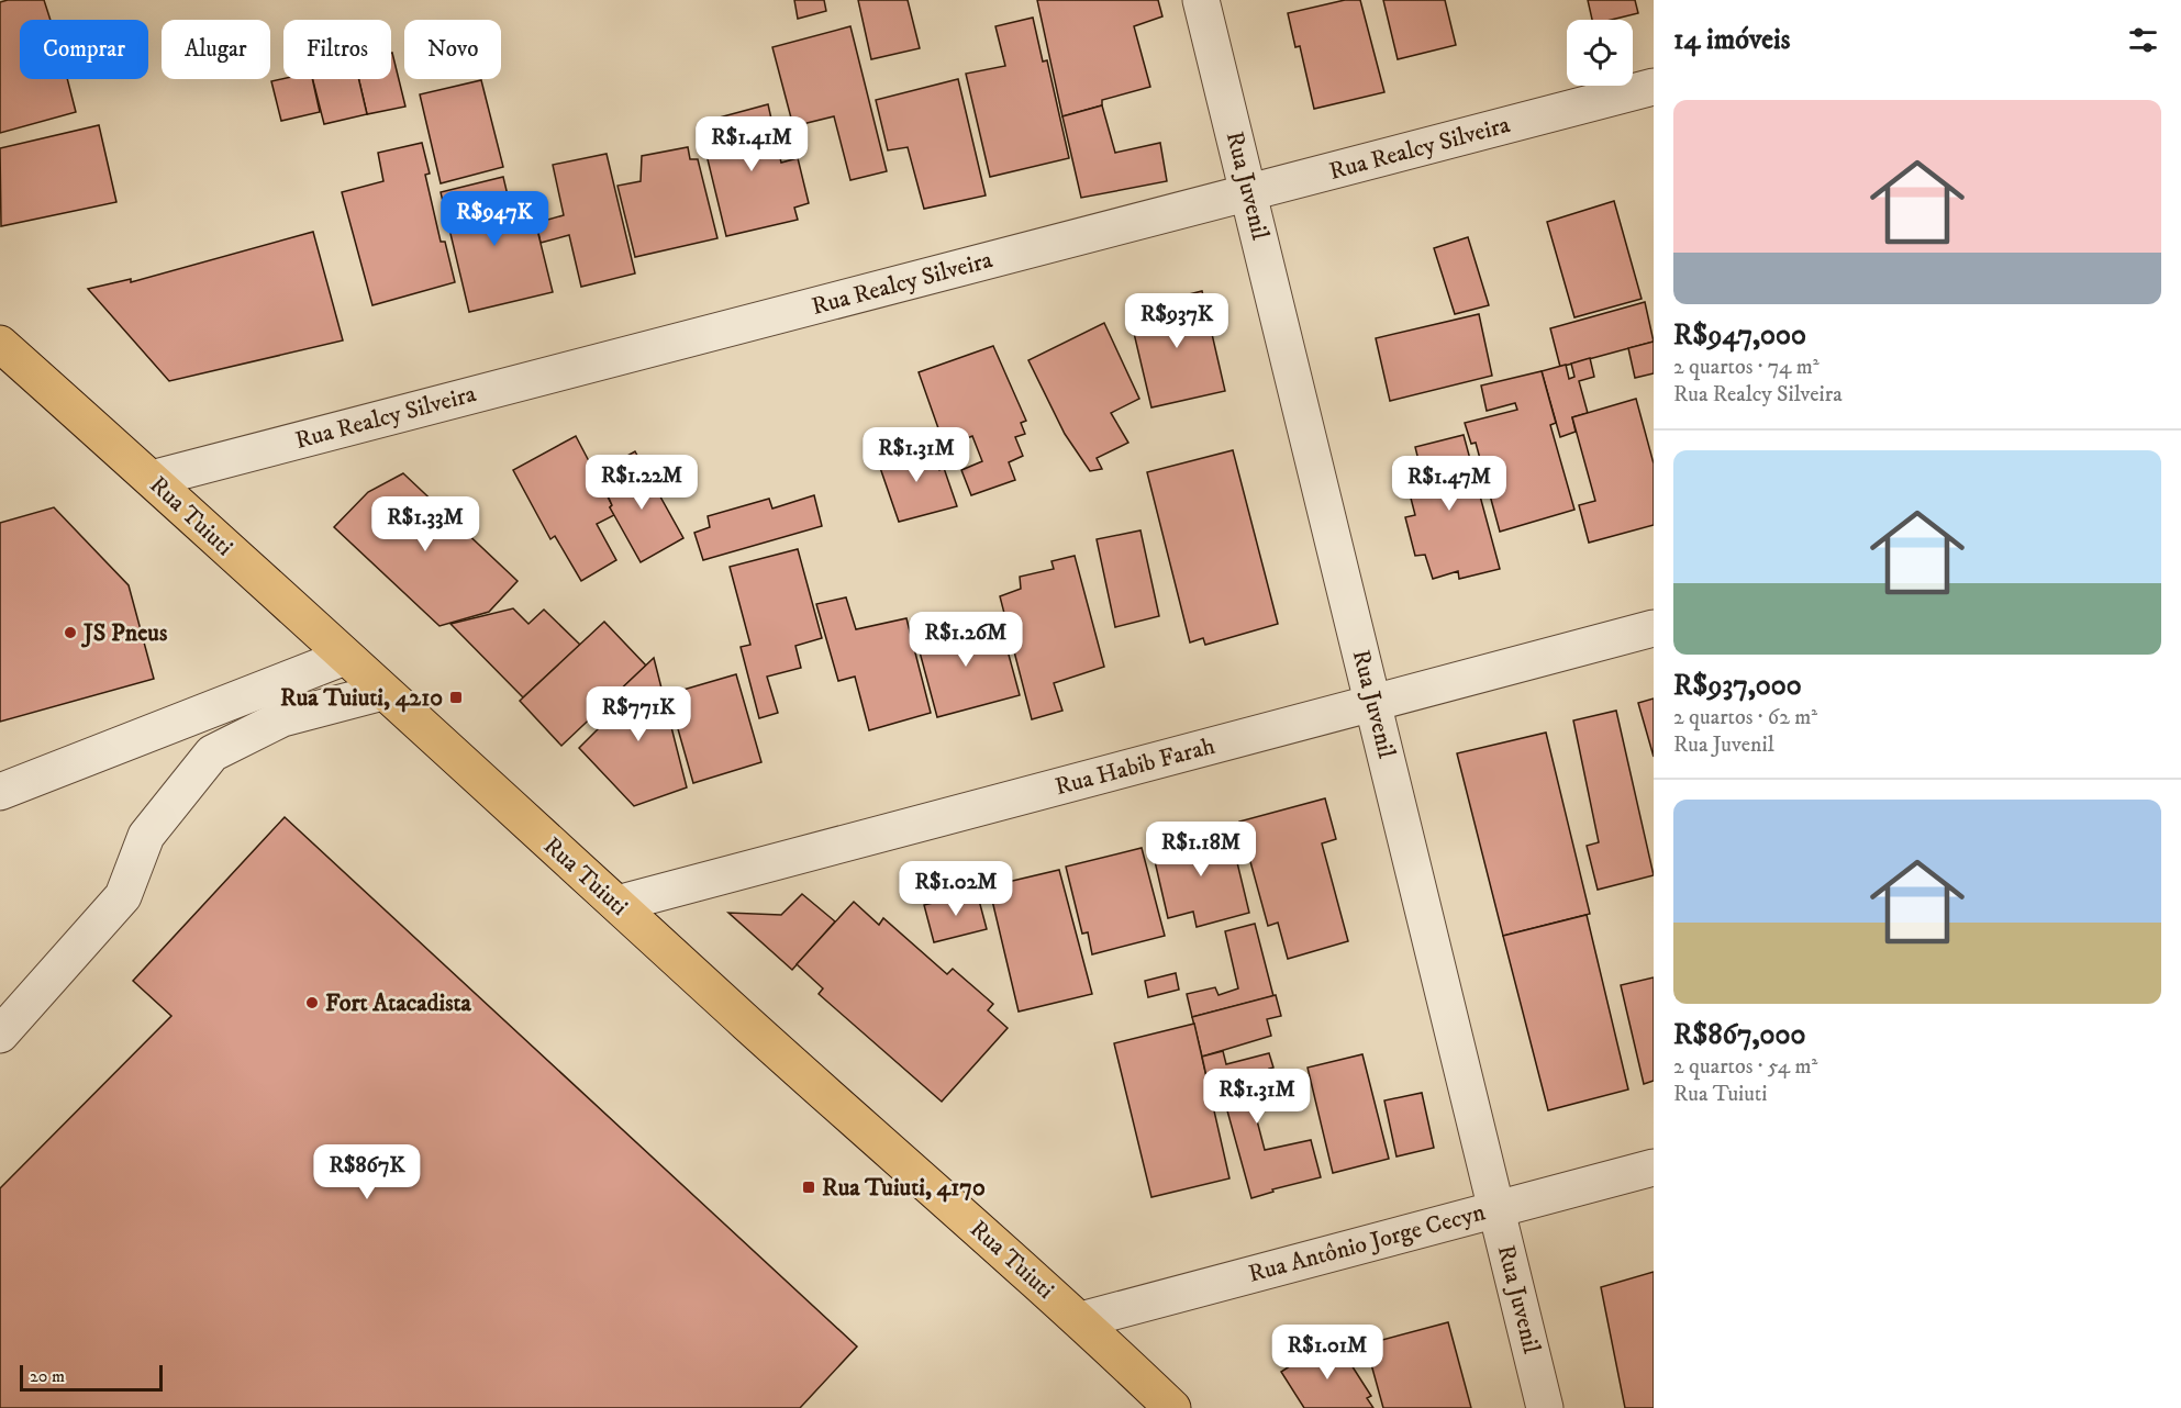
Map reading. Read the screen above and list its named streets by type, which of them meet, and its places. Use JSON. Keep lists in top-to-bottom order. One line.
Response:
{"streets":{"main road":["Rua Tuiuti"],"street":["Rua Realcy Silveira","Rua Juvenil","Rua Habib Farah","Rua Antônio Jorge Cecyn"]},"crossings":[["Rua Realcy Silveira","Rua Juvenil"],["Rua Realcy Silveira","Rua Tuiuti"],["Rua Juvenil","Rua Habib Farah"],["Rua Juvenil","Rua Antônio Jorge Cecyn"],["Rua Tuiuti","Rua Habib Farah"],["Rua Tuiuti","Rua Antônio Jorge Cecyn"]],"places":{"other":["JS Pneus","Fort Atacadista"],"transit":["Rua Tuiuti, 4210","Rua Tuiuti, 4170"]},"scale_bar":"20 m","page":{"heading":"14 imóveis","chip":["Comprar","Alugar","Filtros","Novo"],"list":[{"name":"R$947,000","note":"2 quartos · 74 m² · Rua Realcy Silveira"},{"name":"R$937,000","note":"2 quartos · 62 m² · Rua Juvenil"},{"name":"R$867,000","note":"2 quartos · 54 m² · Rua Tuiuti"}],"price":["R$1.41M","R$947K","R$937K","R$1.31M","R$1.22M","R$1.47M","R$1.33M","R$1.26M","R$771K","R$1.18M","R$1.02M","R$1.31M","R$867K","R$1.01M"],"scale":"20 m"}}
